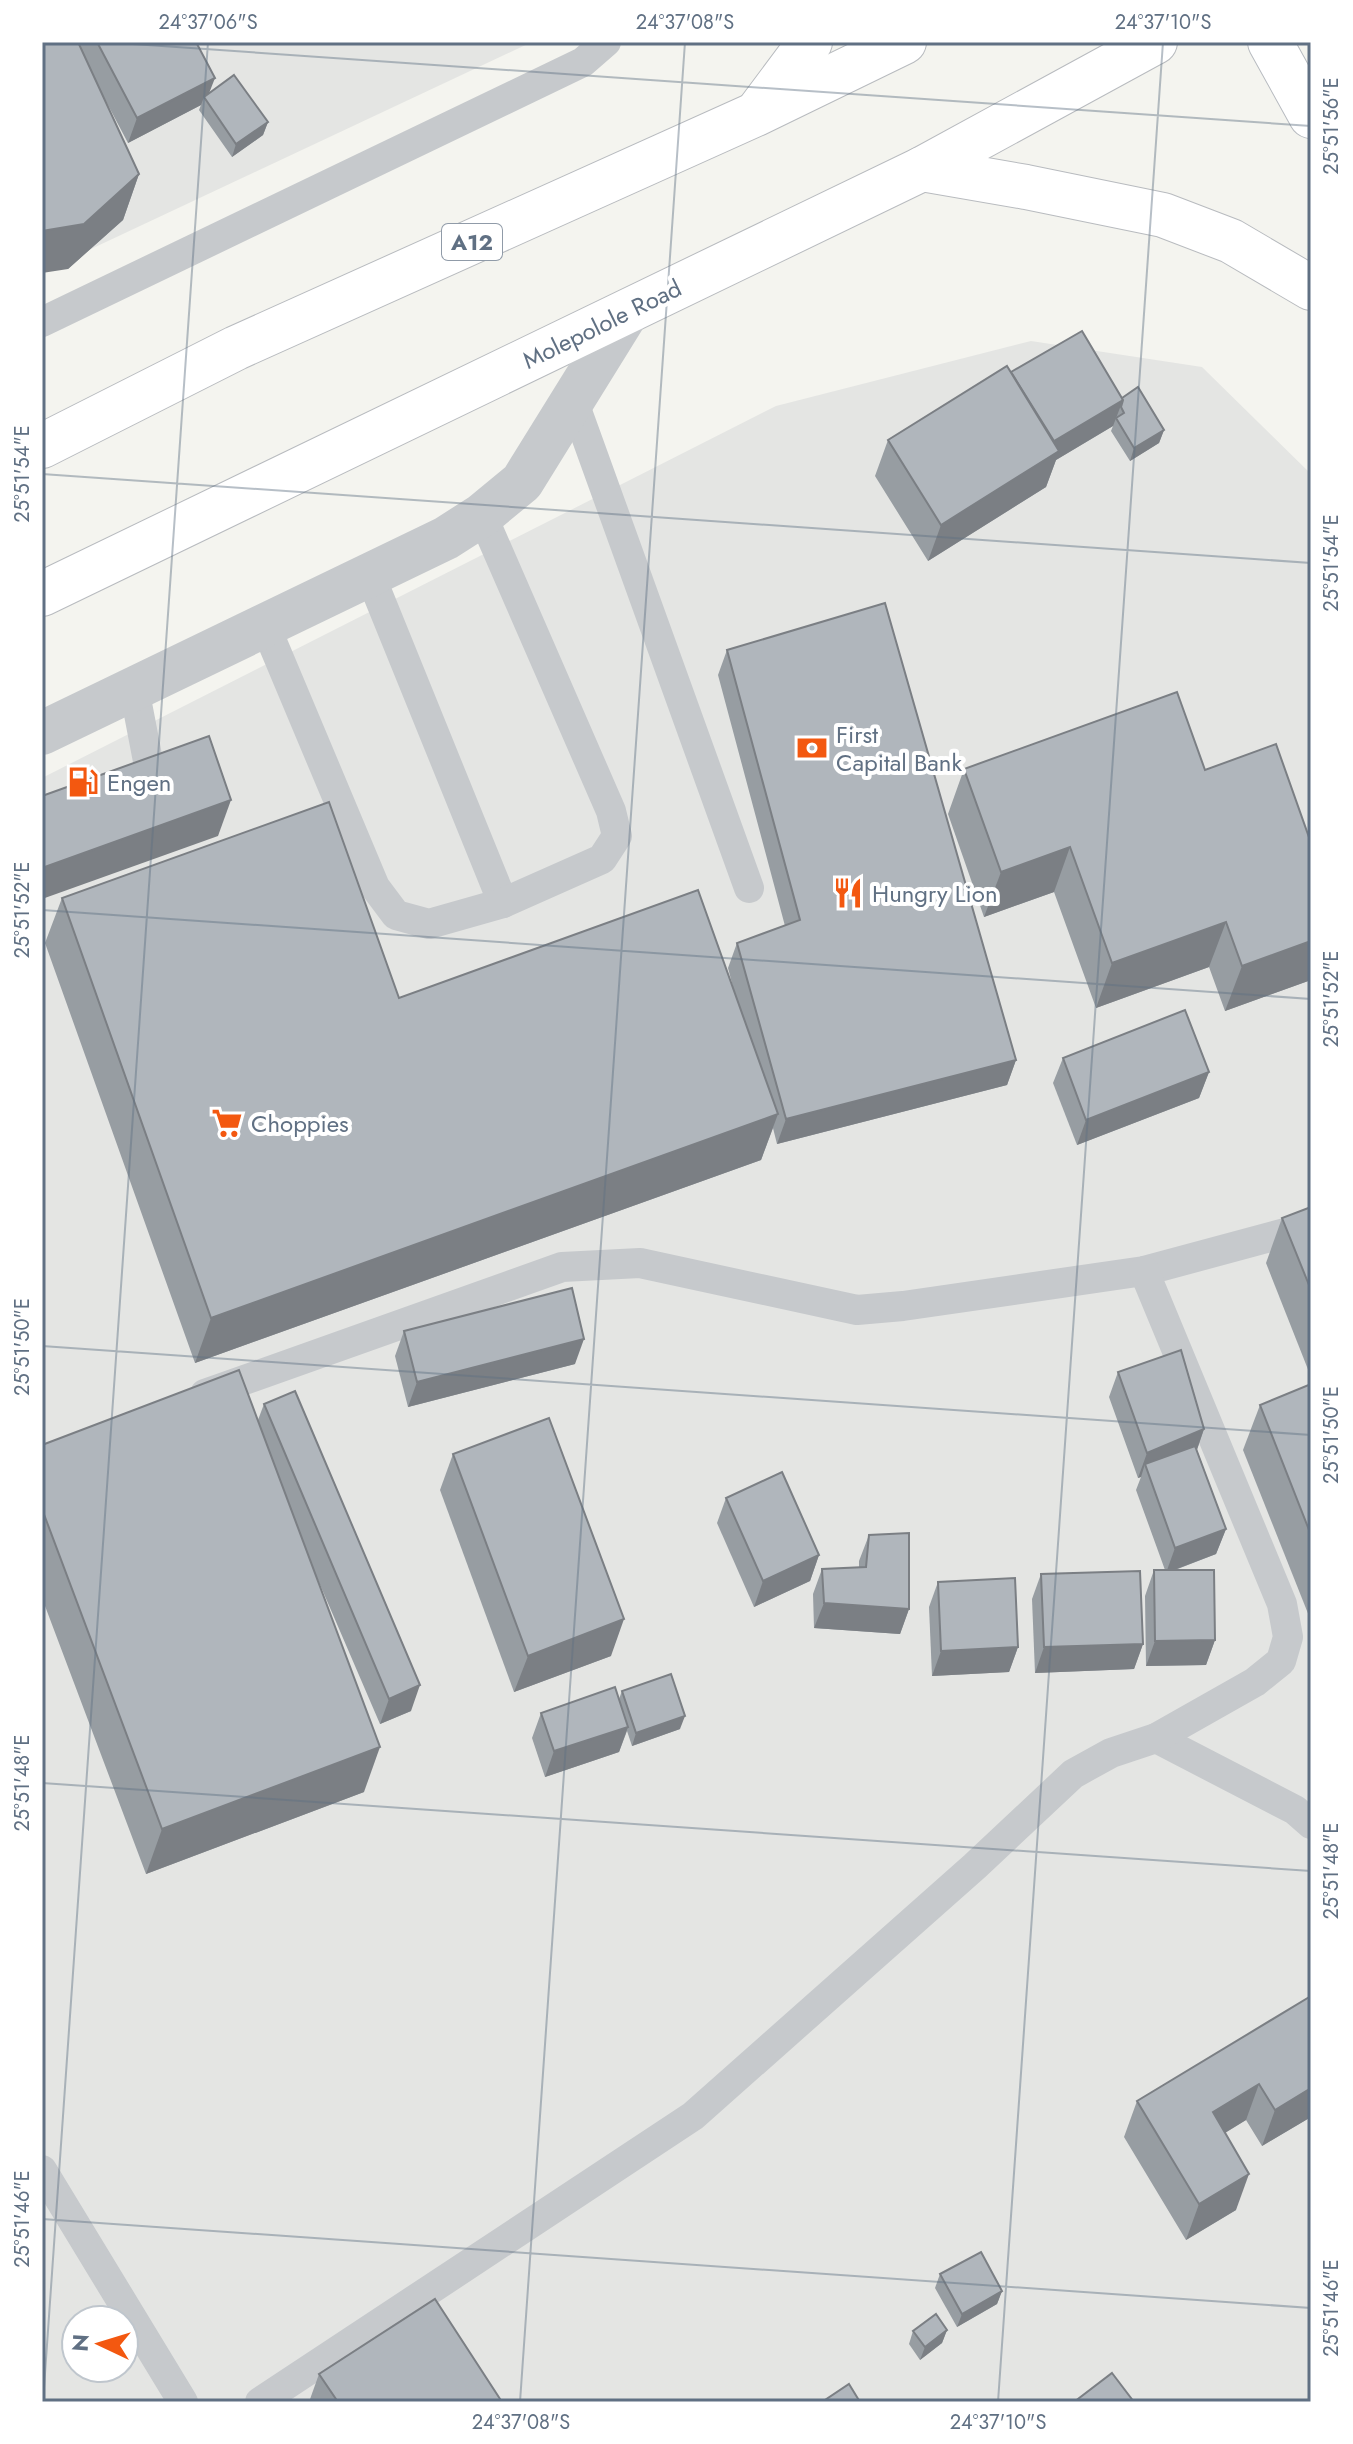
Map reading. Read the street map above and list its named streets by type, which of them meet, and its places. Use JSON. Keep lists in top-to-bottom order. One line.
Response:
{"streets":{"main road":["A12","Molepolole Road"]},"places":{"bank":["First Capital Bank"],"fuel station":["Engen"],"restaurant":["Hungry Lion"],"supermarket":["Choppies"]},"north":"left","coordinates":["24°37'06\"S","24°37'08\"S","24°37'10\"S","25°51'56\"E","25°51'54\"E","25°51'52\"E","25°51'50\"E","25°51'48\"E","25°51'46\"E"]}
